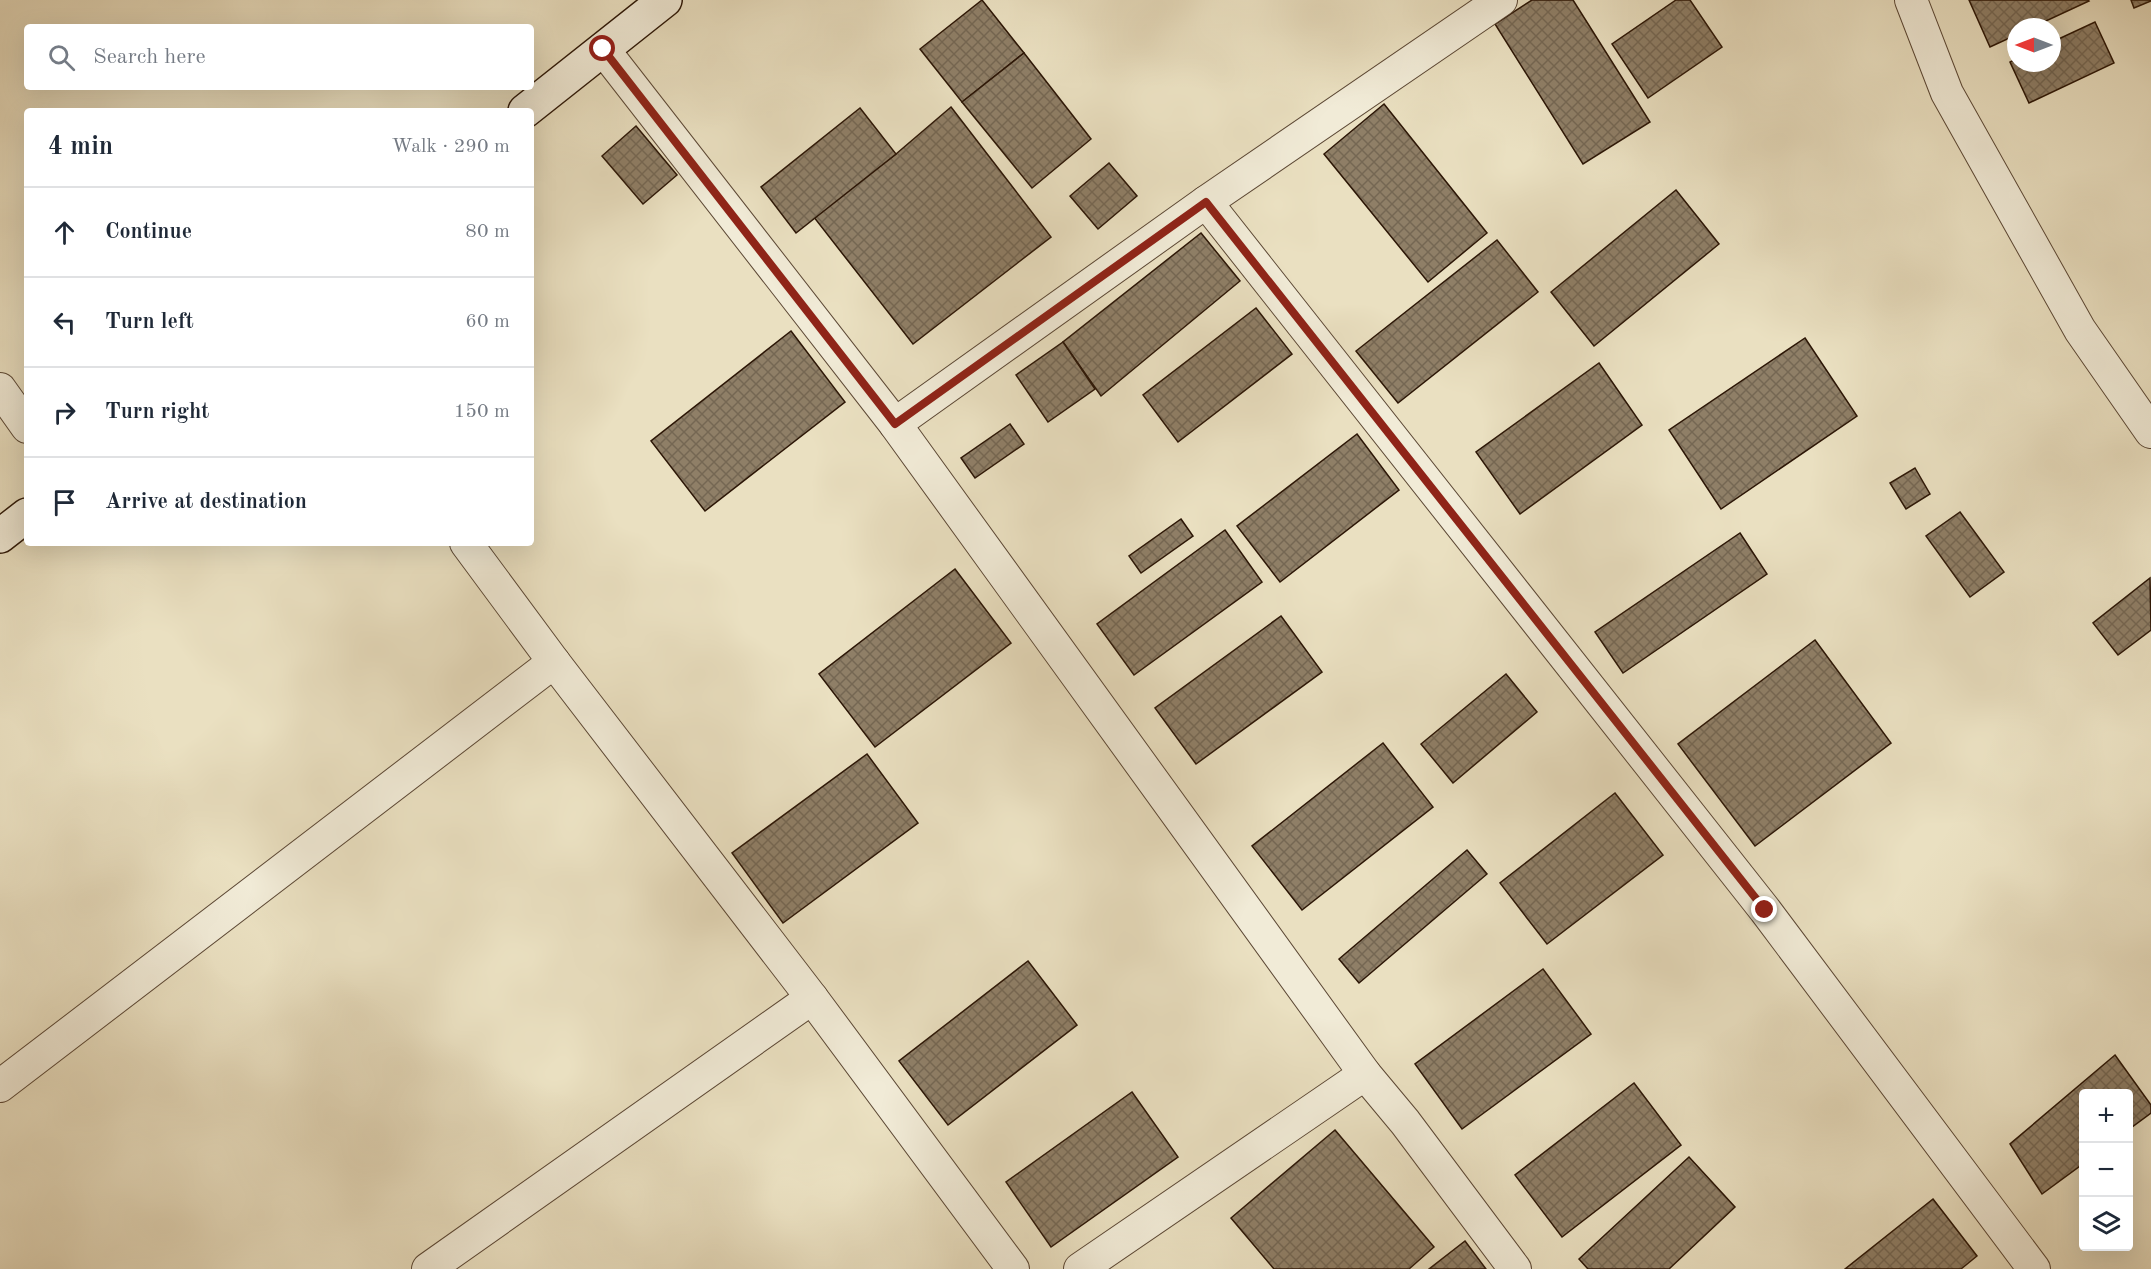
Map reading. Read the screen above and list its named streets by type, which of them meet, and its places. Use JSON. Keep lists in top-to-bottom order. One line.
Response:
{"north":"left","page":{"search":"Search here","heading":["4 min","Walk · 290 m"],"list":[["Continue","80 m"],["Turn left","60 m"],["Turn right","150 m"],"Arrive at destination"],"map_buttons":["+","−"]}}
